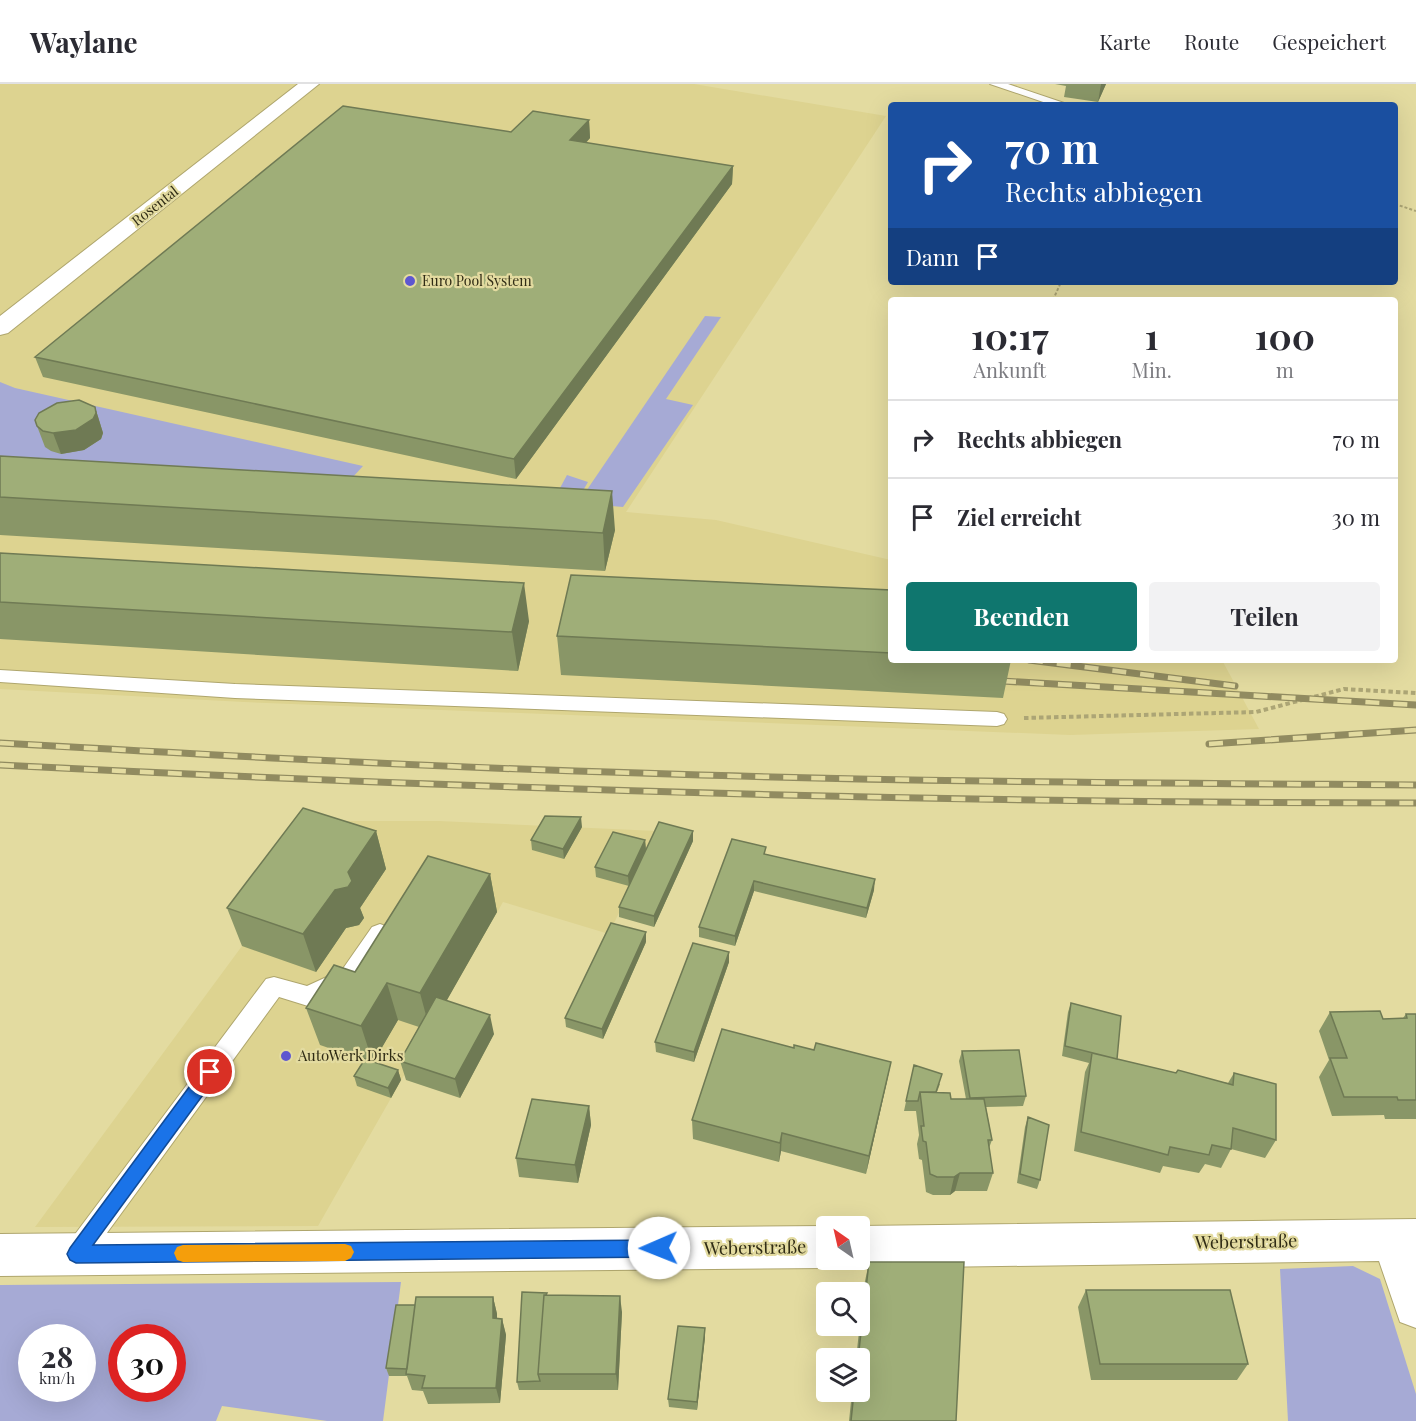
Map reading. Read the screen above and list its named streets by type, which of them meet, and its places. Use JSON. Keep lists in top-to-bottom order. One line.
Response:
{"streets":{"street":["Rosental","Weberstraße"]},"places":["Euro Pool System","AutoWerk Dirks"],"north":"top left","page":{"header":"Waylane","nav":["Karte","Route","Gespeichert"],"turn":["70 m","Rechts abbiegen"],"then":"Dann","eta":["10:17","Ankunft","1","Min.","100","m"],"list":[{"name":"Rechts abbiegen","value":"70 m"},{"name":"Ziel erreicht","value":"30 m"}],"buttons":["Beenden","Teilen"],"speed":"28 km/h","limit":"30"}}
